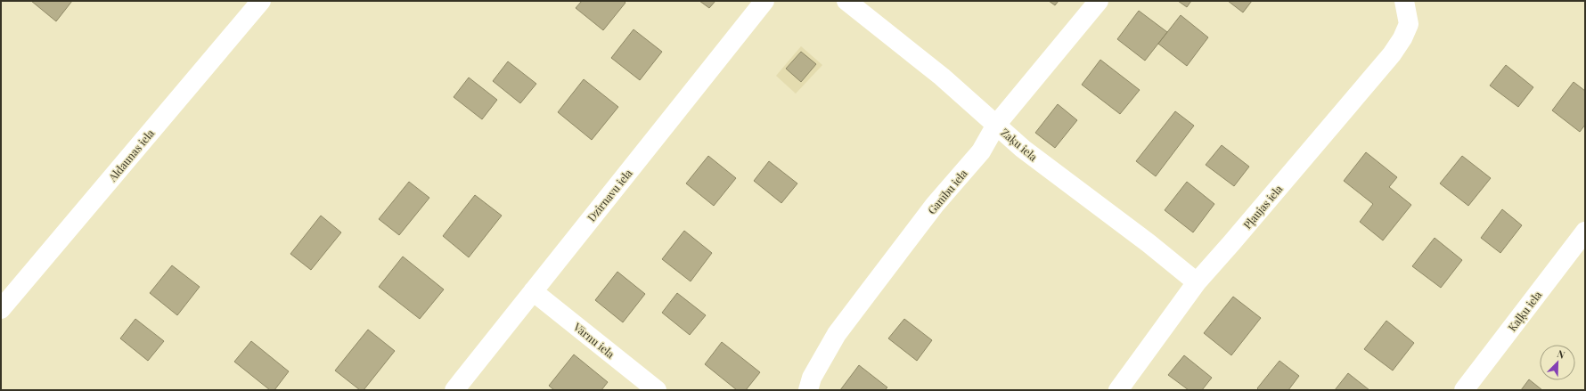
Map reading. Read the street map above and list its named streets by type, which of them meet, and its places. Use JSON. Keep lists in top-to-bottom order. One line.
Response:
{"streets":{"street":["Zaķu iela","Aldaunas iela","Ganību iela","Dzirnavu iela","Pļaujas iela","Kaļķu iela","Vārnu iela"]},"crossings":[["Zaķu iela","Ganību iela"],["Zaķu iela","Pļaujas iela"],["Dzirnavu iela","Vārnu iela"]],"north":"top right"}
